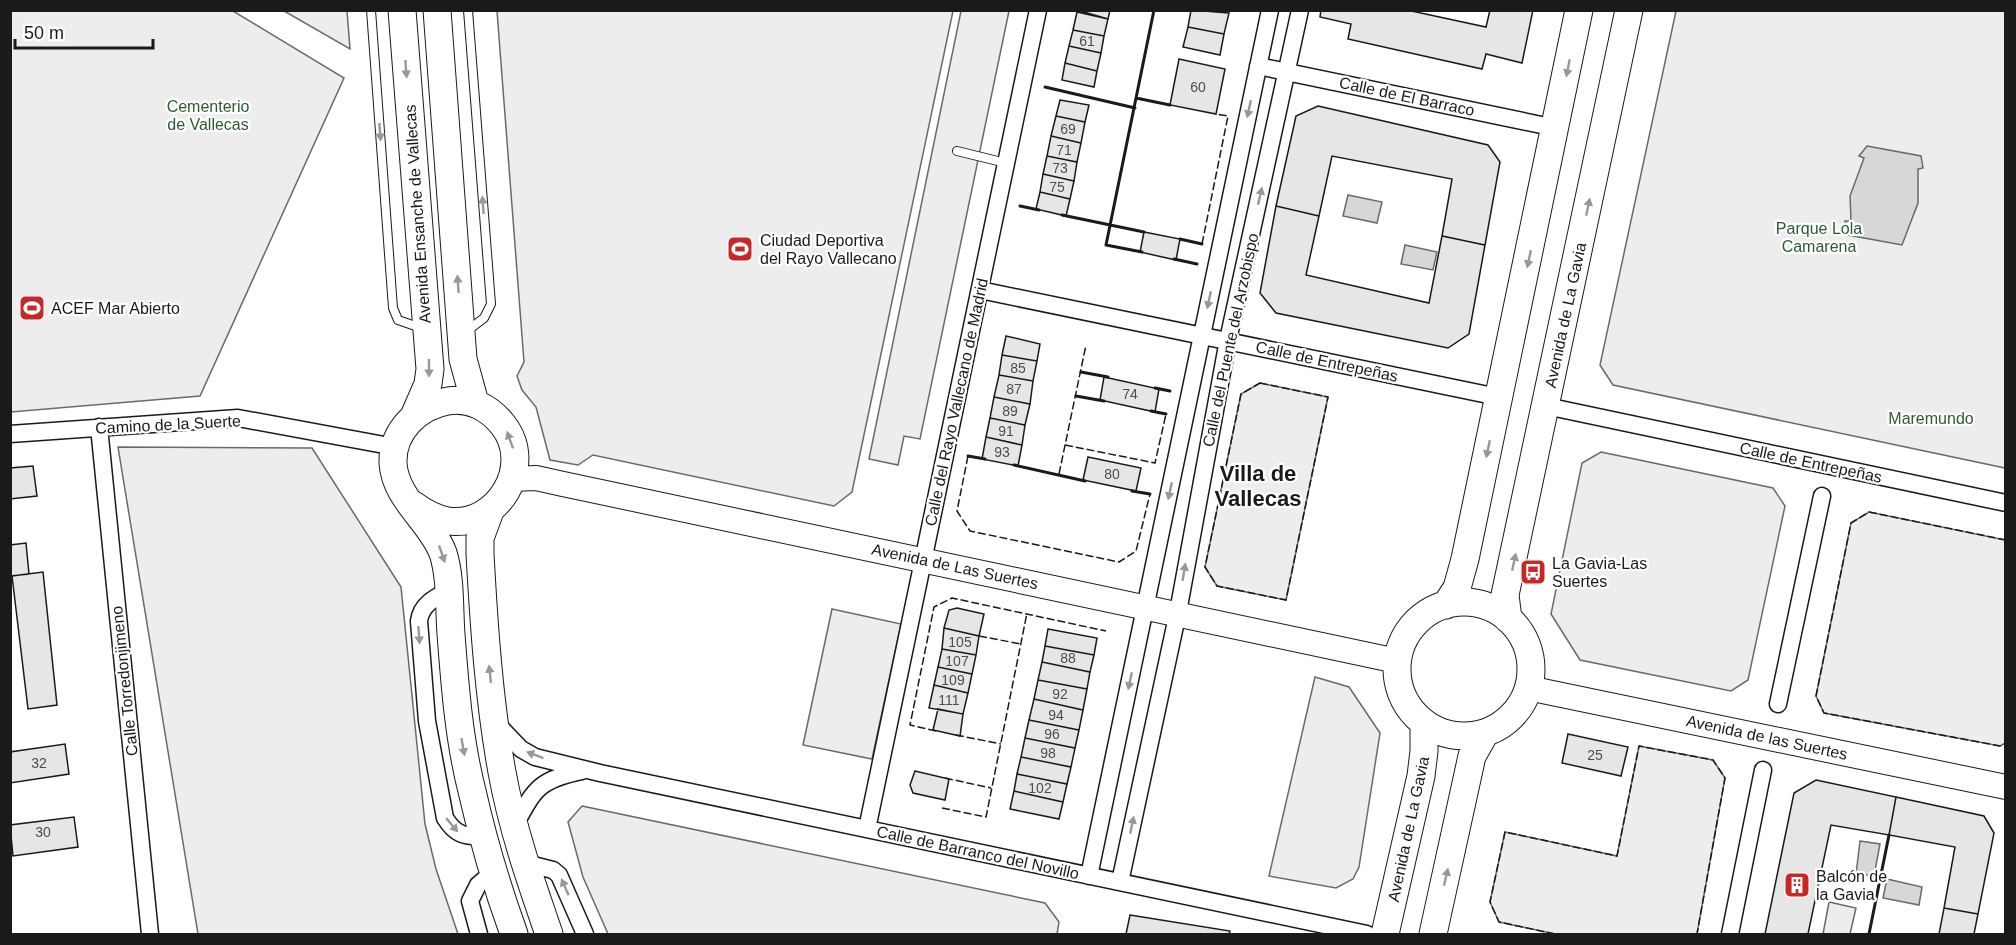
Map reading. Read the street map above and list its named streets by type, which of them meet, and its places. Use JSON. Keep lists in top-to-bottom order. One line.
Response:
{"streets":{"main road":["Avenida Ensanche de Vallecas","Avenida de La Gavia","Avenida de Las Suertes","Avenida de las Suertes"],"street":["Calle de El Barraco","Calle del Puente del Arzobispo","Calle de Entrepeñas","Calle del Rayo Vallecano de Madrid","Camino de la Suerte","Calle Torredonjimeno","Calle de Barranco del Novillo"]},"crossings":[["Calle de El Barraco","Calle del Puente del Arzobispo"],["Avenida Ensanche de Vallecas","Camino de la Suerte"],["Avenida Ensanche de Vallecas","Avenida de Las Suertes"],["Avenida de La Gavia","Calle de Entrepeñas"],["Avenida de La Gavia","Avenida de Las Suertes"],["Avenida de La Gavia","Avenida de las Suertes"],["Calle del Puente del Arzobispo","Calle de Entrepeñas"],["Calle del Puente del Arzobispo","Avenida de Las Suertes"],["Calle del Puente del Arzobispo","Calle de Barranco del Novillo"],["Calle de Entrepeñas","Calle del Rayo Vallecano de Madrid"],["Calle del Rayo Vallecano de Madrid","Avenida de Las Suertes"],["Calle del Rayo Vallecano de Madrid","Calle de Barranco del Novillo"],["Camino de la Suerte","Avenida de Las Suertes"],["Camino de la Suerte","Calle Torredonjimeno"],["Avenida de Las Suertes","Avenida de las Suertes"]],"districts":["Villa de Vallecas"],"parks":["Cementerio de Vallecas","Parque Lola Camarena","Maremundo"],"places":{"sports":["Ciudad Deportiva del Rayo Vallecano","ACEF Mar Abierto"],"bus stop":["La Gavia-Las Suertes"],"building":["Balcón de la Gavia"]},"house_numbers":["61","60","69","71","73","75","85","87","74","89","91","93","80","105","88","107","109","92","111","94","96","98","25","32","102","30"],"scale_bar":"50 m"}
